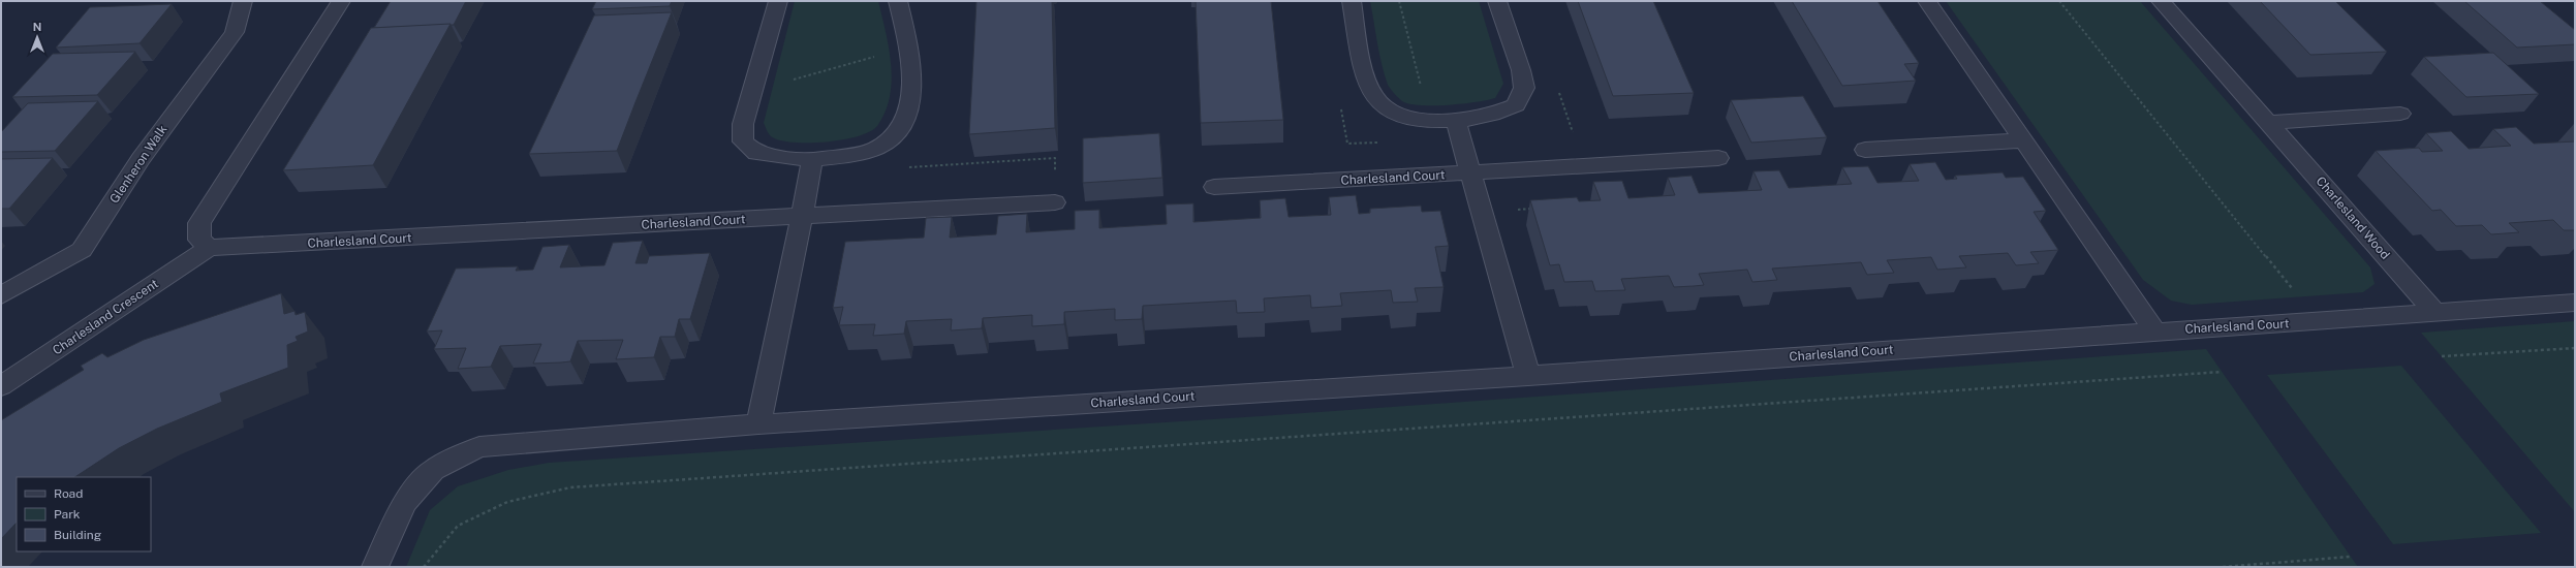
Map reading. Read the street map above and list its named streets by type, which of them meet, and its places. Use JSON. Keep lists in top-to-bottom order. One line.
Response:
{"streets":{"street":["Glenheron Walk","Charlesland Court","Charlesland Wood","Charlesland Crescent"]},"crossings":[["Charlesland Court","Charlesland Crescent"]],"legend":["Road","Park","Building"],"north":"top"}
